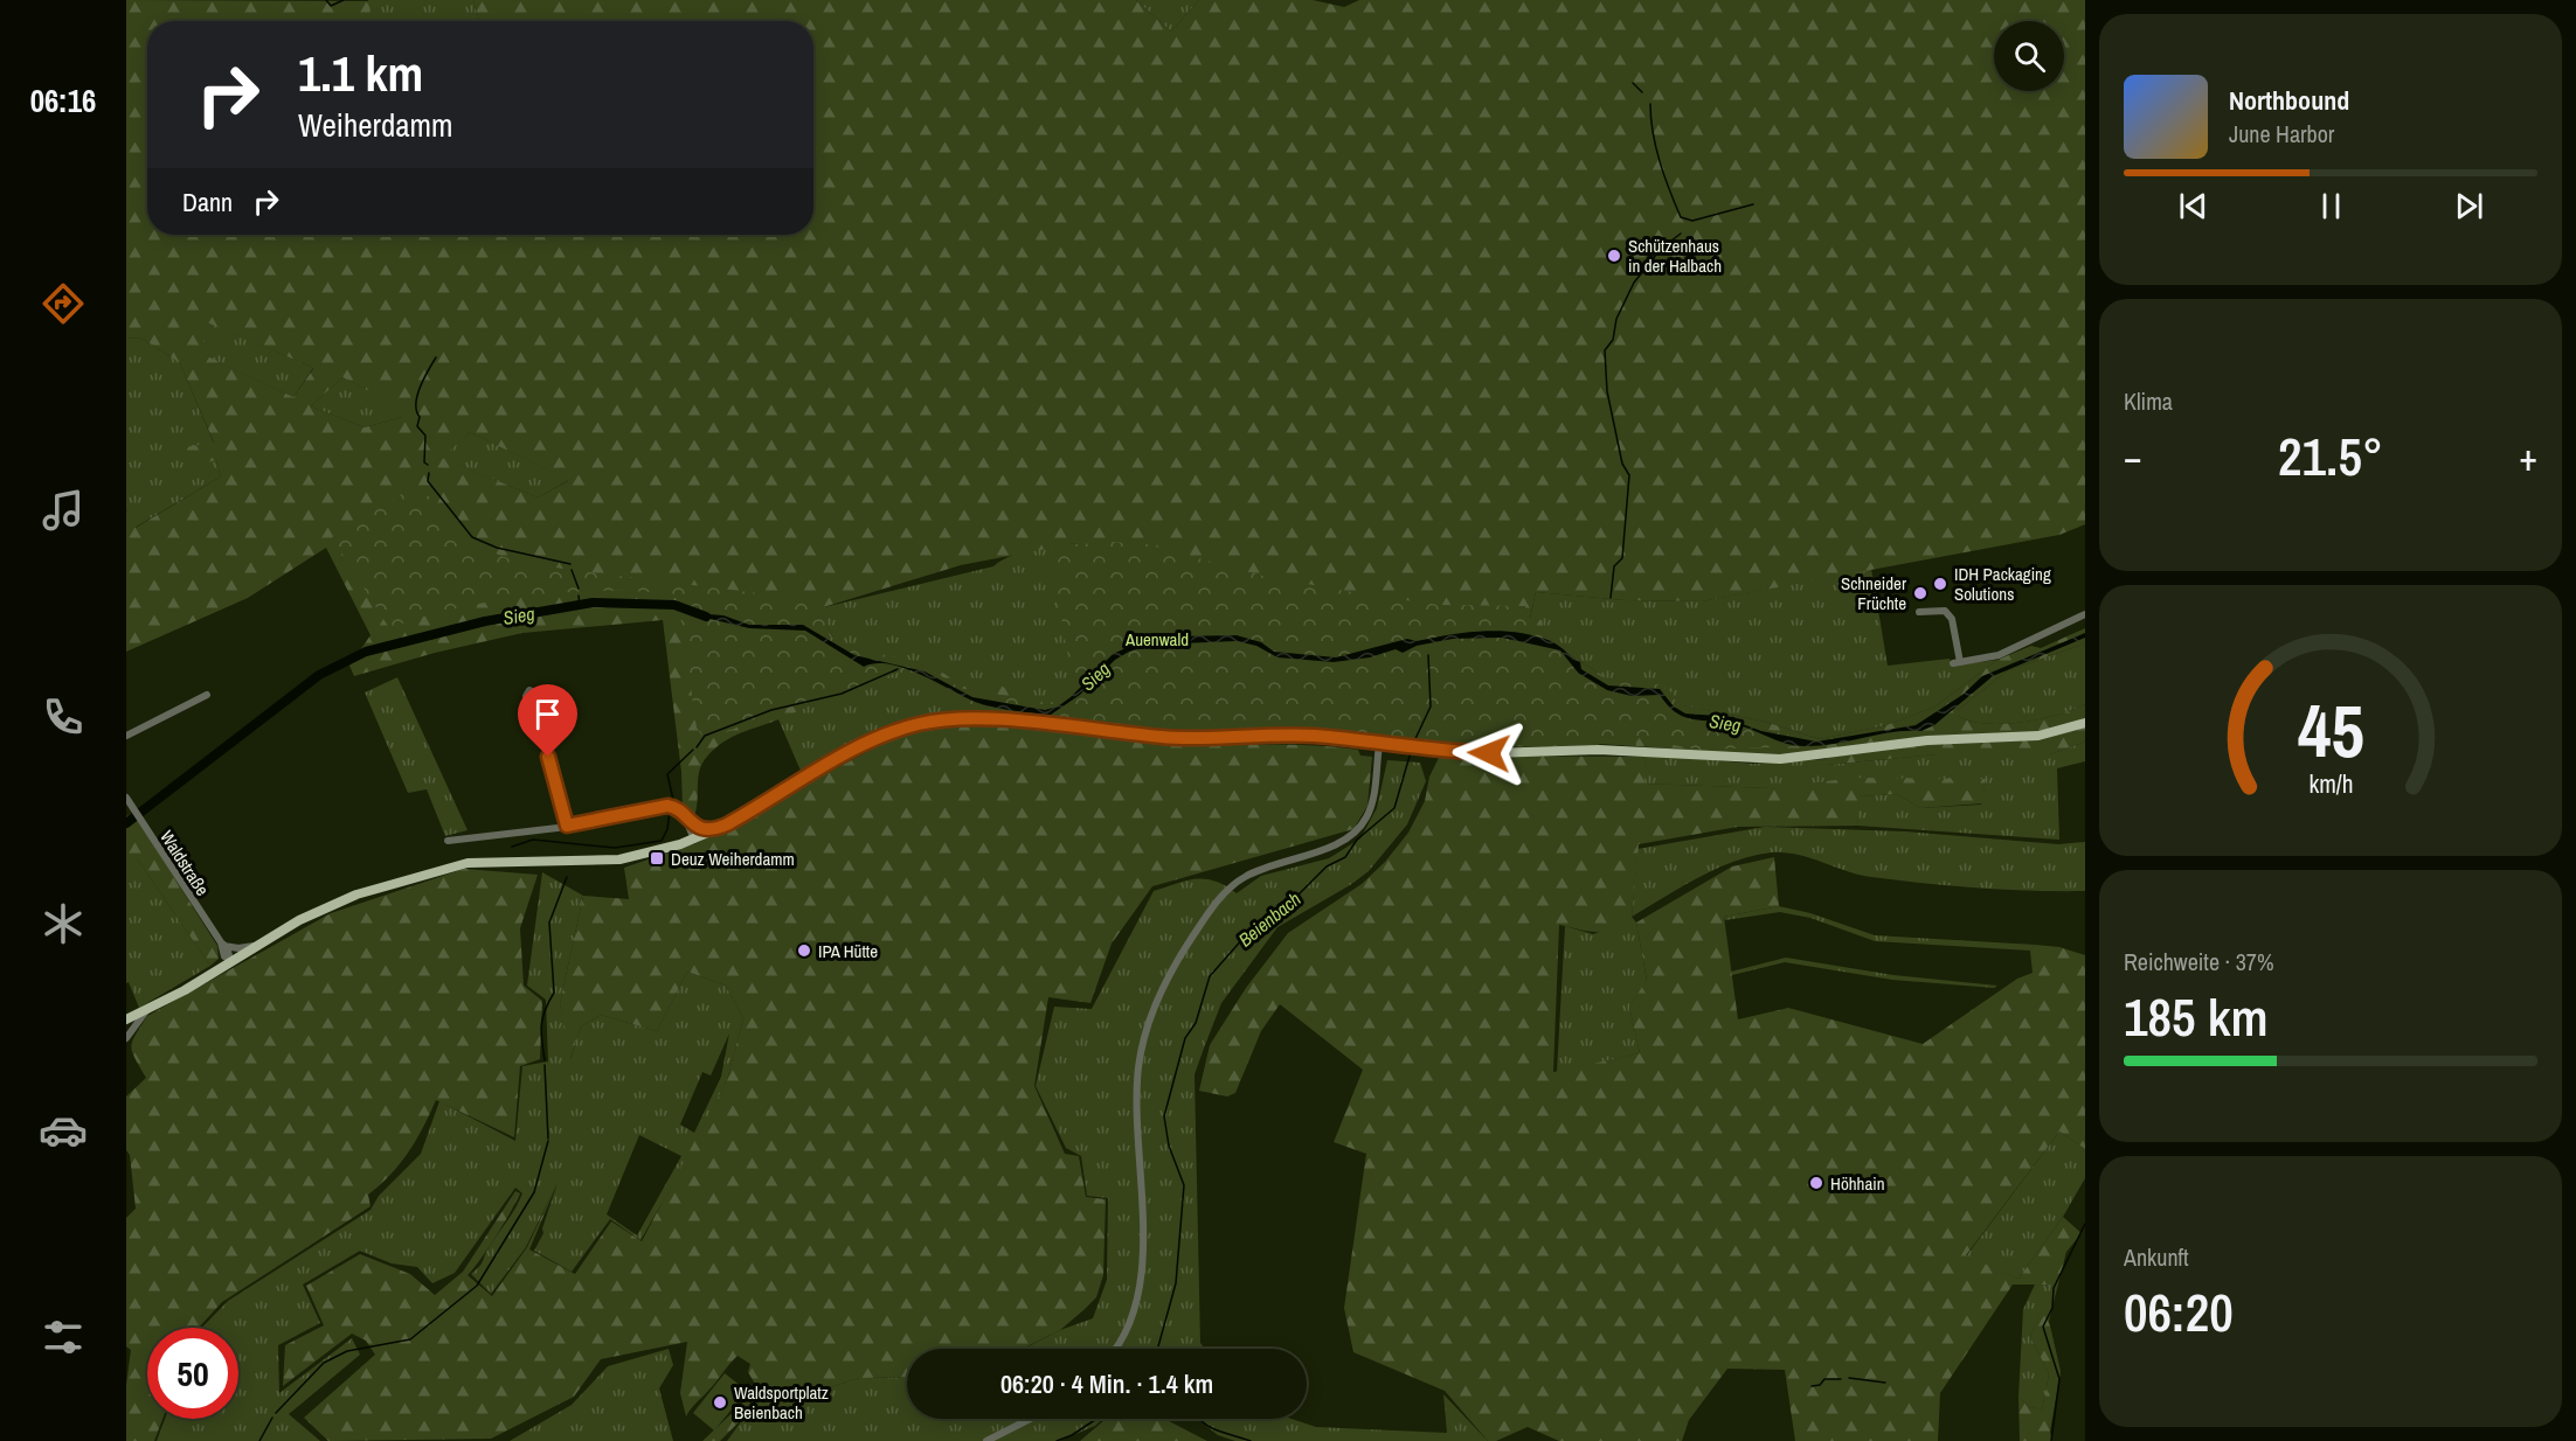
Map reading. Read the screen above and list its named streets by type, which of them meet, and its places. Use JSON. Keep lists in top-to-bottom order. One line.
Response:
{"streets":{"street":["Waldstraße"]},"water":["Sieg","Beienbach"],"parks":["Auenwald"],"places":{"other":["Schützenhaus in der Halbach","IDH Packaging Solutions","Schneider Früchte","IPA Hütte","Höhhain","Waldsportplatz Beienbach"],"transit":["Deuz Weiherdamm"]},"page":{"tabs":"06:16","turn":["1.1 km","Weiherdamm"],"song":["Northbound","June Harbor"],"then":"Dann","tile":["Klima",["Reichweite · 37%","185 km"],["Ankunft","06:20"]],"heat":["−","21.5°","+"],"limit":"50","trip":"06:20 · 4 Min. · 1.4 km","gauge":["45","km/h"]}}
